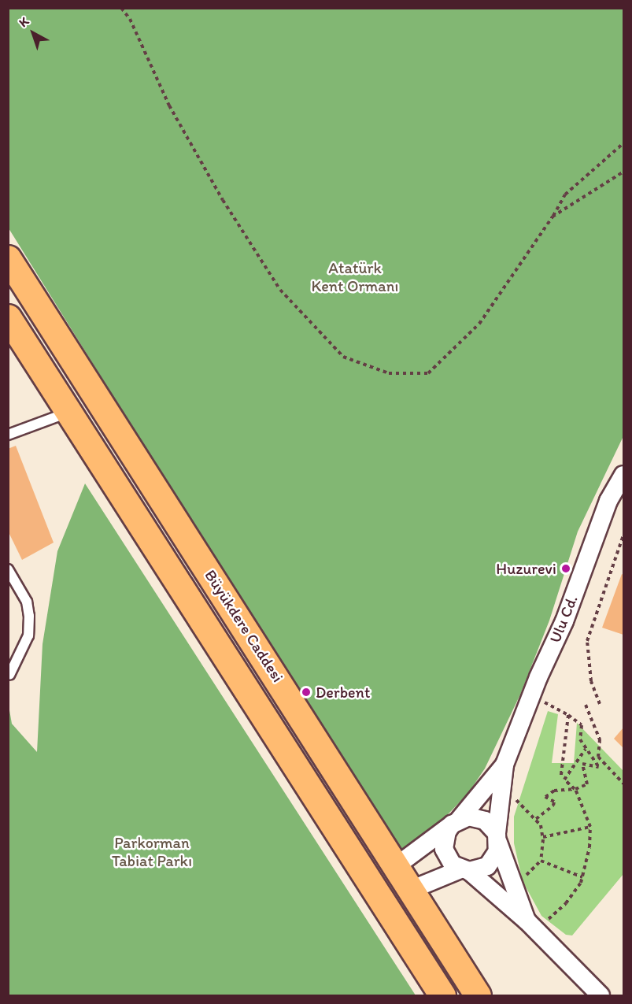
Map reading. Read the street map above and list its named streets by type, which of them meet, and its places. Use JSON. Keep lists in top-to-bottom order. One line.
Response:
{"streets":{"main road":["Büyükdere Caddesi"],"street":["Ulu Cd."]},"parks":["Atatürk Kent Ormanı","Parkorman Tabiat Parkı"],"places":["Huzurevi","Derbent"],"north":"top left"}
